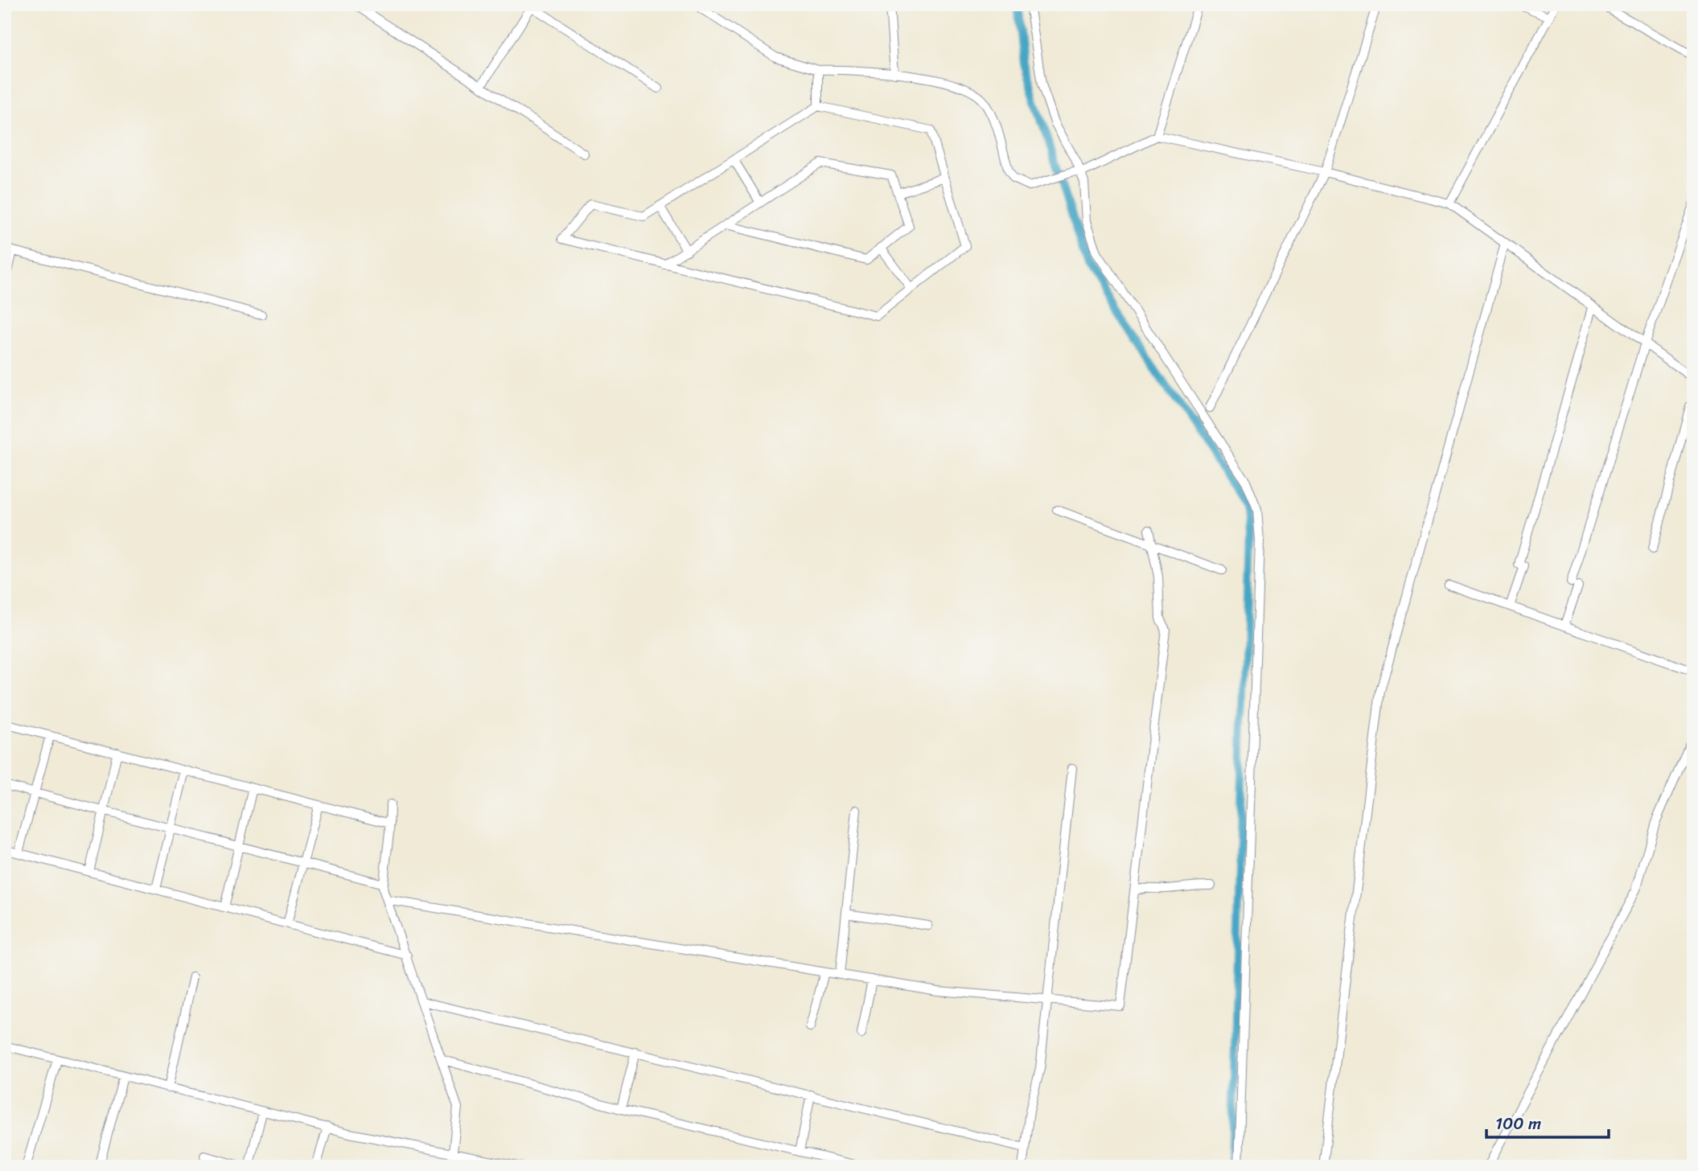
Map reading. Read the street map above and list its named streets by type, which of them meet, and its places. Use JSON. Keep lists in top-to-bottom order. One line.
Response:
{"scale_bar":"100 m"}
